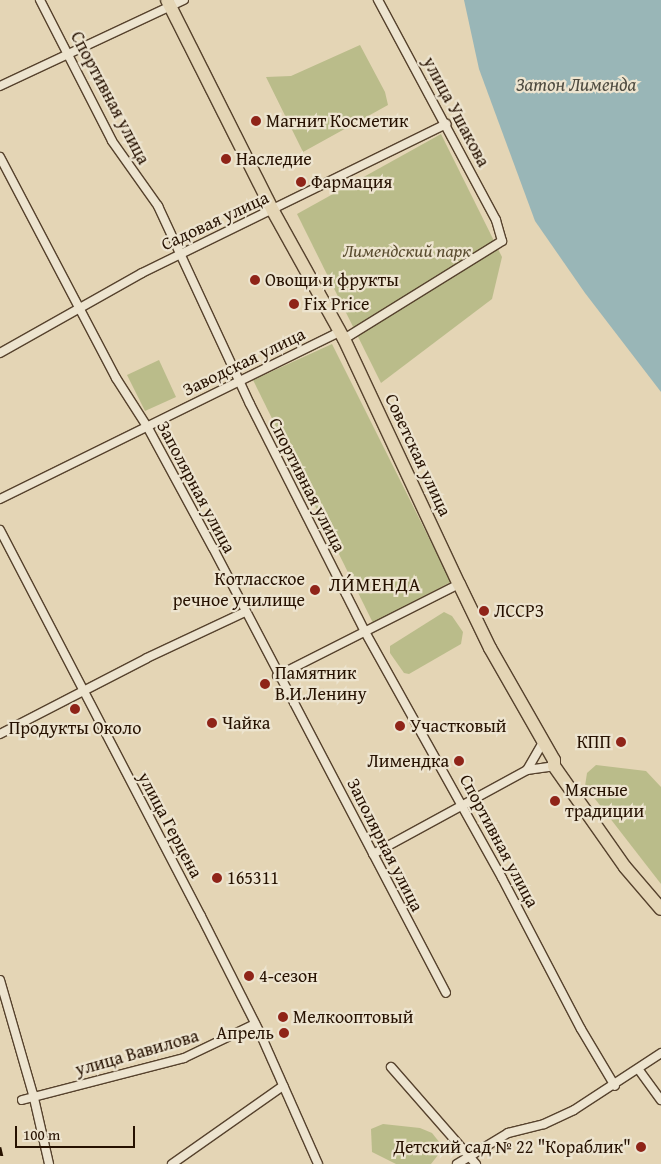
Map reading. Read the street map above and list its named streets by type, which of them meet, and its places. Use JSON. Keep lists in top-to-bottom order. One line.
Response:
{"streets":{"main road":["Советская улица"],"street":["Спортивная улица","улица Ушакова","Садовая улица","Заводская улица","Заполярная улица","улица Герцена","улица Вавилова"]},"crossings":[["Спортивная улица","Садовая улица"],["Спортивная улица","Заводская улица"],["улица Ушакова","Садовая улица"],["улица Ушакова","Заводская улица"],["Садовая улица","Советская улица"],["Садовая улица","Заполярная улица"],["Заводская улица","Советская улица"],["Заводская улица","Заполярная улица"],["улица Герцена","улица Вавилова"]],"districts":["ЛИ́МЕНДА"],"water":["Затон Лименда"],"parks":["Лимендский парк"],"places":["Магнит Косметик","Наследие","Фармация","Овощи и фрукты","Fix Price","Котласское речное училище","ЛССРЗ","Памятник В.И.Ленину","Продукты Около","Чайка","Участковый","КПП","Лимендка","Мясные традиции","165311","4-сезон","Мелкооптовый","Апрель","Детский сад № 22 \"Кораблик\""],"scale_bar":"100 m"}
